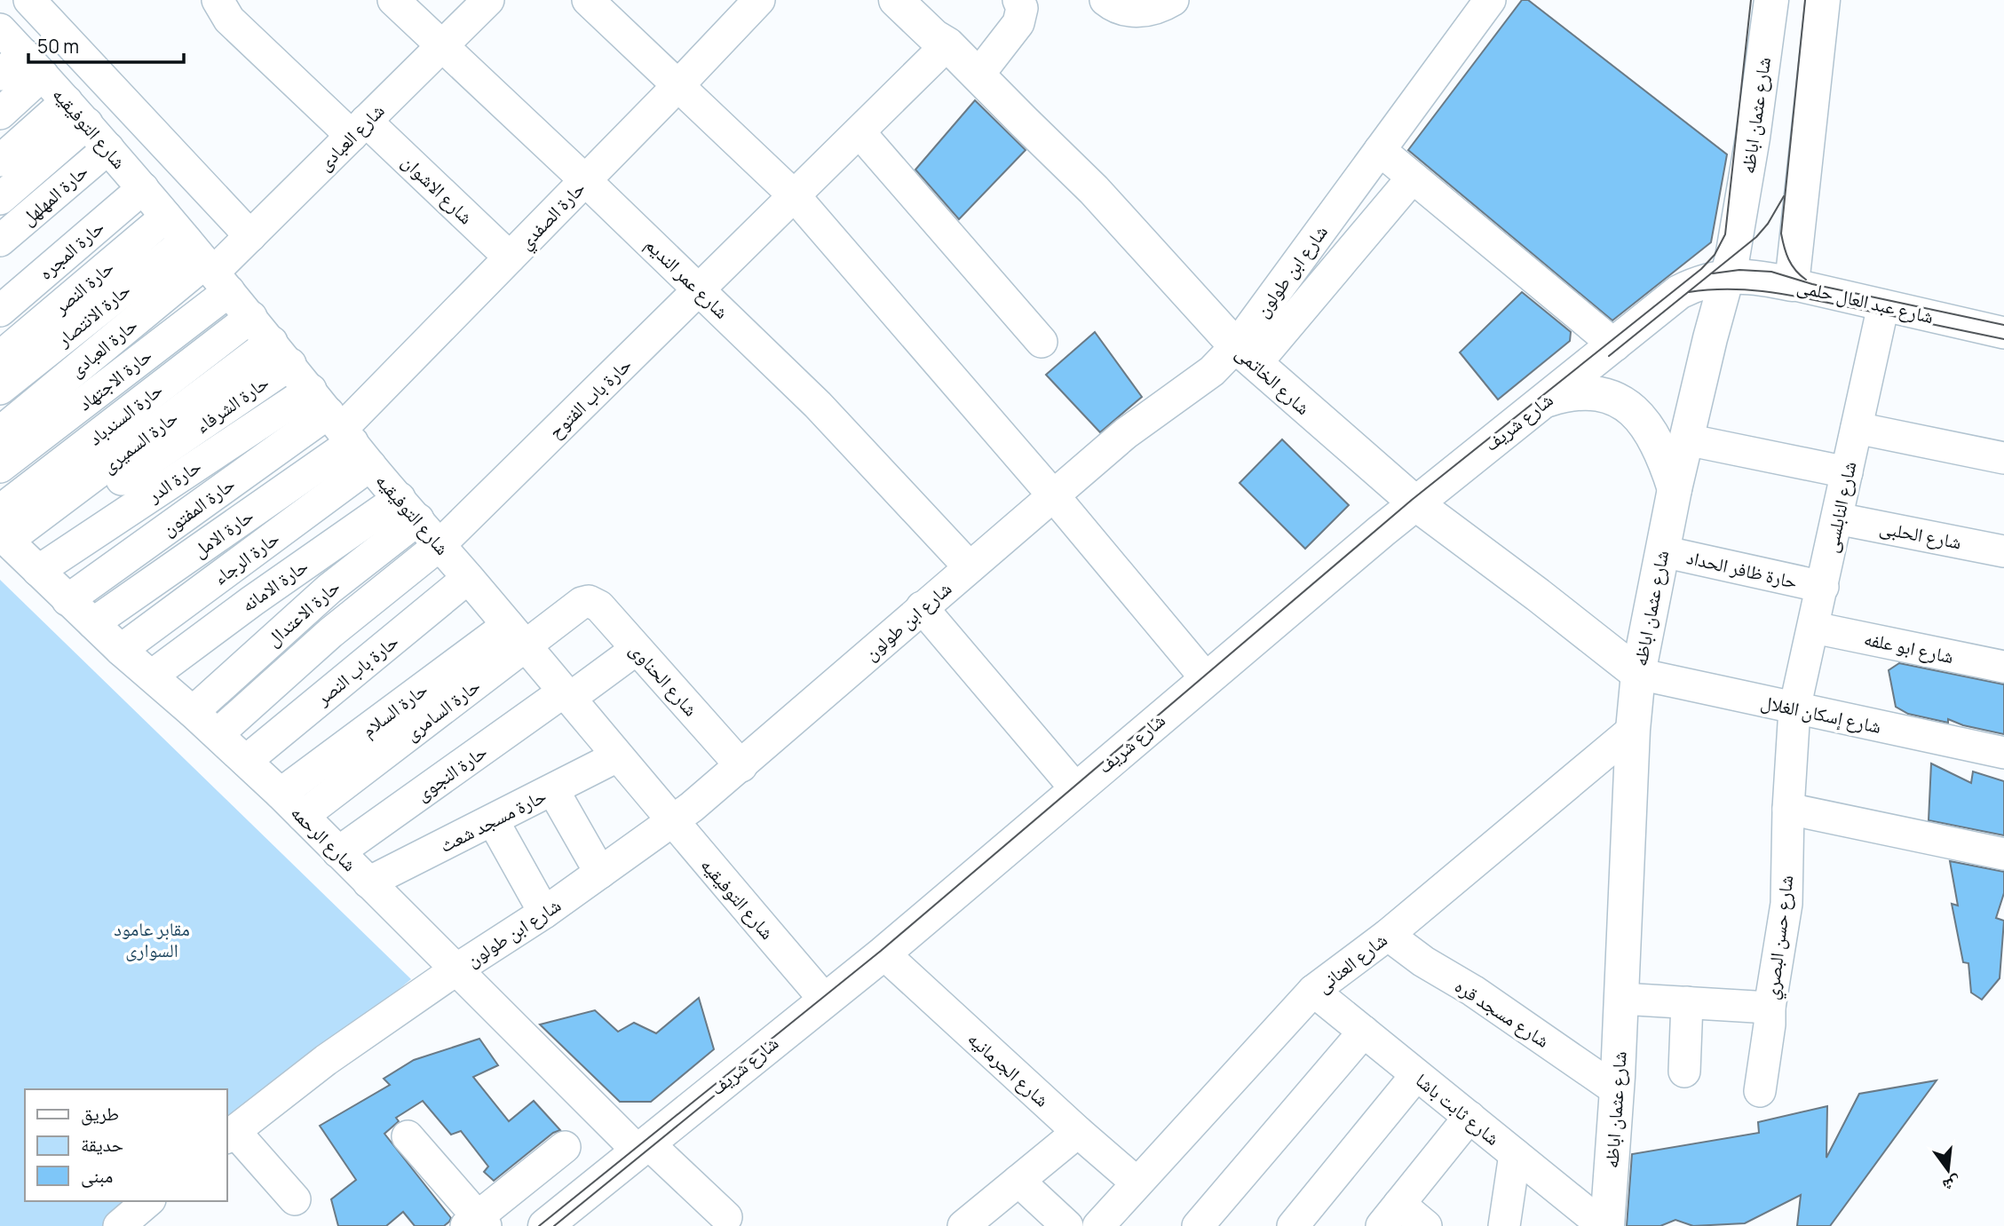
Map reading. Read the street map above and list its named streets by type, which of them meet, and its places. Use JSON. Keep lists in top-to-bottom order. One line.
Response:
{"streets":{"main road":["شارع عثمان اباظه","شارع عبد العال حلمى","شارع الخاتمى","شارع شريف"],"street":["شارع التوفيقيه","شارع العبادى","شارع الاشوان","حارة المهلهل","حارة الصفدي","حارة المجره","شارع ابن طولون","شارع عمر النديم","حارة النصر","حارة الانتصار","حارة العبادى","حارة الاجتهاد","حارة باب الفتوح","حارة السندباد","حارة السميرى","حارة الدر","حارة المفتون","شارع النابلسى","حارة الامل","شارع الحلبى","حارة الرجاء","حارة ظافر الحداد","حارة الامانه","حارة الاعتدال","شارع ابو علفه","حارة باب النصر","شارع الحناوى","حارة السلام","حارة السامرى","شارع إسكان الغلال","حارة النجوى","حارة مسجد شعث","شارع الرحمه","شارع حسن البصري","شارع العنانى","شارع مسجد قره","شارع الجرمانيه","شارع ثابت باشا"]},"crossings":[["شارع عثمان اباظه","شارع عبد العال حلمى"],["شارع عثمان اباظه","شارع الخاتمى"],["شارع عثمان اباظه","شارع شريف"],["شارع عثمان اباظه","حارة ظافر الحداد"],["شارع عثمان اباظه","شارع إسكان الغلال"],["شارع عثمان اباظه","شارع العنانى"],["شارع عثمان اباظه","شارع مسجد قره"],["شارع عثمان اباظه","شارع ثابت باشا"],["شارع التوفيقيه","شارع العبادى"],["شارع التوفيقيه","حارة المهلهل"],["شارع التوفيقيه","حارة الصفدي"],["شارع التوفيقيه","حارة المجره"],["شارع التوفيقيه","شارع ابن طولون"],["شارع التوفيقيه","حارة النصر"],["شارع التوفيقيه","حارة الانتصار"],["شارع التوفيقيه","حارة العبادى"],["شارع التوفيقيه","حارة الاجتهاد"],["شارع التوفيقيه","حارة باب الفتوح"],["شارع التوفيقيه","حارة السندباد"],["شارع التوفيقيه","شارع شريف"],["شارع التوفيقيه","حارة السميرى"],["شارع التوفيقيه","حارة الدر"],["شارع التوفيقيه","حارة المفتون"],["شارع التوفيقيه","حارة الامل"],["شارع التوفيقيه","حارة الرجاء"],["شارع التوفيقيه","حارة الامانه"],["شارع التوفيقيه","حارة الاعتدال"],["شارع التوفيقيه","حارة باب النصر"],["شارع التوفيقيه","حارة السلام"],["شارع التوفيقيه","حارة السامرى"],["شارع التوفيقيه","حارة النجوى"],["شارع التوفيقيه","حارة مسجد شعث"],["شارع العبادى","شارع الاشوان"],["شارع العبادى","شارع عمر النديم"],["شارع العبادى","حارة الانتصار"],["شارع العبادى","حارة العبادى"],["شارع العبادى","حارة الاجتهاد"],["شارع الاشوان","حارة الصفدي"],["حارة الصفدي","شارع عمر النديم"],["حارة الصفدي","حارة الدر"],["حارة الصفدي","حارة المفتون"],["حارة الصفدي","حارة الامل"],["حارة الصفدي","حارة الرجاء"],["شارع ابن طولون","شارع عمر النديم"],["شارع ابن طولون","شارع الخاتمى"],["شارع ابن طولون","شارع الحناوى"],["شارع ابن طولون","شارع الرحمه"],["شارع عمر النديم","حارة باب الفتوح"],["حارة النصر","حارة الانتصار"],["شارع عبد العال حلمى","شارع شريف"],["شارع عبد العال حلمى","شارع النابلسى"],["حارة الانتصار","حارة العبادى"],["حارة الانتصار","حارة الاجتهاد"],["حارة العبادى","حارة الاجتهاد"],["شارع الخاتمى","حارة باب الفتوح"],["شارع الخاتمى","شارع شريف"],["شارع الخاتمى","شارع إسكان الغلال"],["حارة باب الفتوح","شارع الرحمه"],["شارع شريف","شارع الرحمه"],["شارع شريف","شارع الجرمانيه"],["حارة السميرى","شارع الرحمه"],["حارة الدر","حارة المفتون"],["حارة الدر","حارة الامل"],["حارة الدر","حارة الرجاء"],["حارة الدر","شارع الرحمه"],["حارة المفتون","حارة الامل"],["حارة المفتون","حارة الرجاء"],["حارة المفتون","شارع الرحمه"],["شارع النابلسى","شارع الحلبى"],["شارع النابلسى","حارة ظافر الحداد"],["شارع النابلسى","شارع ابو علفه"],["شارع النابلسى","شارع إسكان الغلال"],["شارع النابلسى","شارع حسن البصري"],["حارة الامل","حارة الرجاء"],["حارة الامل","شارع الرحمه"],["حارة الرجاء","شارع الرحمه"],["حارة الامانه","حارة الاعتدال"],["حارة الامانه","شارع الرحمه"],["حارة الاعتدال","شارع الرحمه"],["حارة باب النصر","شارع الرحمه"],["شارع الحناوى","حارة السامرى"],["شارع الحناوى","حارة النجوى"],["حارة السلام","حارة السامرى"],["حارة السلام","شارع الرحمه"],["حارة السامرى","شارع الرحمه"],["شارع إسكان الغلال","شارع حسن البصري"],["حارة النجوى","شارع الرحمه"],["حارة مسجد شعث","شارع الرحمه"],["شارع العنانى","شارع مسجد قره"],["شارع العنانى","شارع الجرمانيه"],["شارع العنانى","شارع ثابت باشا"]],"parks":["مقابر عامود السوارى"],"legend":["طريق","حديقة","مبنى"],"scale_bar":"50 m","north":"bottom"}
